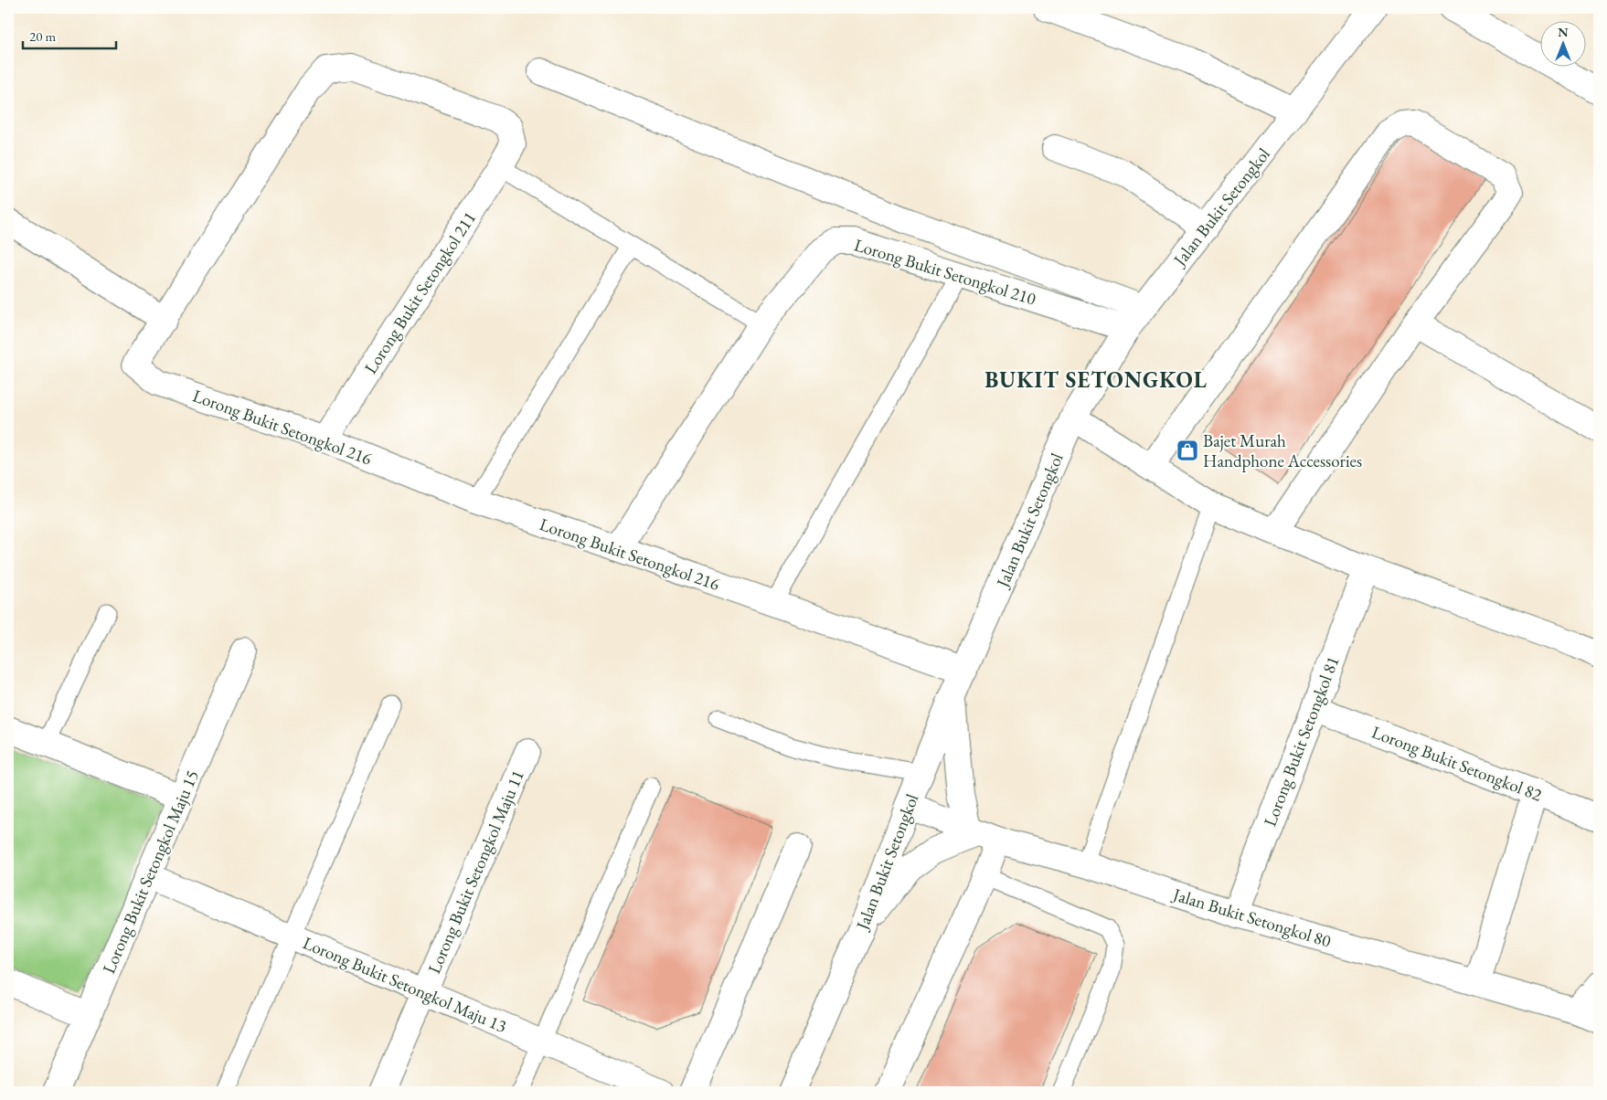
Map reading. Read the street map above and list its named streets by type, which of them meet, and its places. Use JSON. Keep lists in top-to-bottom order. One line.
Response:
{"streets":{"street":["Jalan Bukit Setongkol","Lorong Bukit Setongkol 210","Lorong Bukit Setongkol 211","Lorong Bukit Setongkol 216","Lorong Bukit Setongkol 81","Lorong Bukit Setongkol 82","Lorong Bukit Setongkol Maju 15","Lorong Bukit Setongkol Maju 11","Jalan Bukit Setongkol 80","Lorong Bukit Setongkol Maju 13"]},"crossings":[["Jalan Bukit Setongkol","Lorong Bukit Setongkol 210"],["Jalan Bukit Setongkol","Lorong Bukit Setongkol 216"],["Jalan Bukit Setongkol","Jalan Bukit Setongkol 80"],["Lorong Bukit Setongkol 210","Lorong Bukit Setongkol 216"],["Lorong Bukit Setongkol 211","Lorong Bukit Setongkol 216"],["Lorong Bukit Setongkol 81","Lorong Bukit Setongkol 82"],["Lorong Bukit Setongkol 81","Jalan Bukit Setongkol 80"],["Lorong Bukit Setongkol Maju 15","Lorong Bukit Setongkol Maju 13"],["Lorong Bukit Setongkol Maju 11","Lorong Bukit Setongkol Maju 13"]],"districts":["BUKIT SETONGKOL"],"places":{"shop":["Bajet Murah Handphone Accessories"]},"scale_bar":"20 m","north":"top"}
